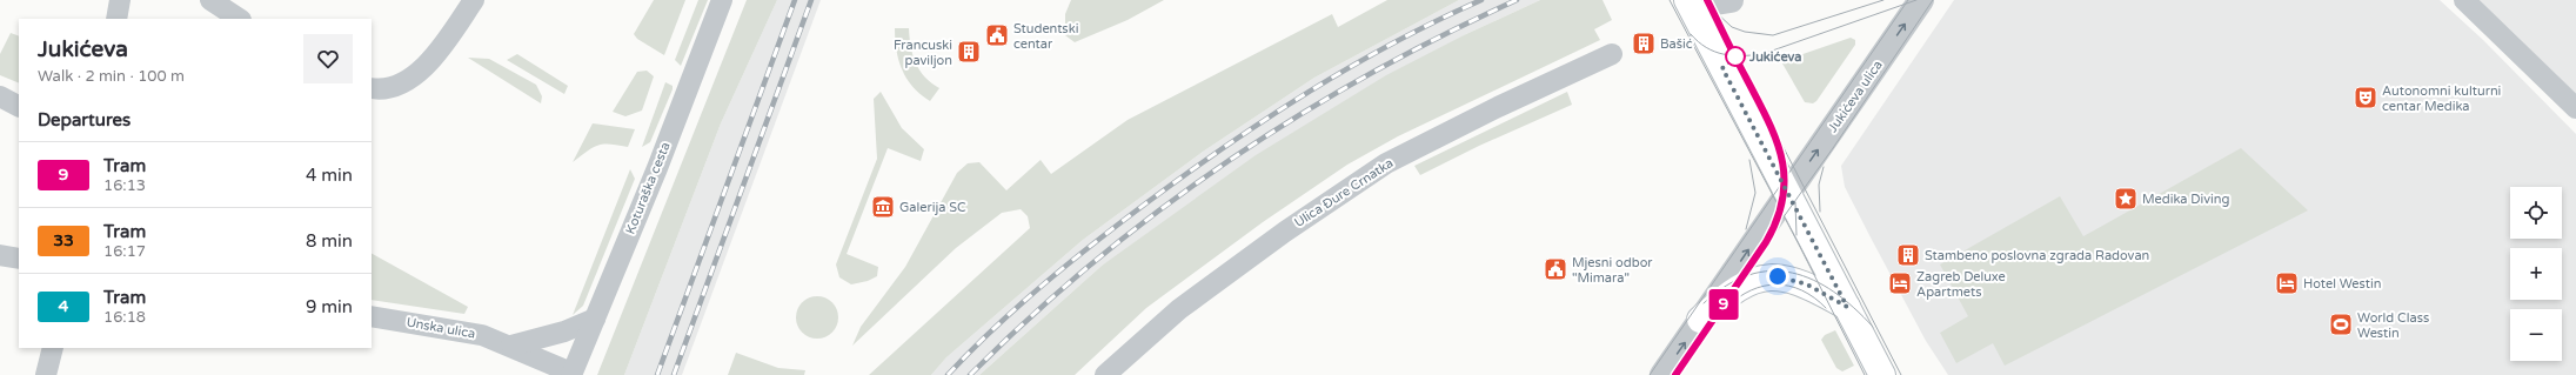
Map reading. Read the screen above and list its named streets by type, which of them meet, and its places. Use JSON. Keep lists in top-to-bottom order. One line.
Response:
{"streets":{"street":["Jukićeva ulica","Koturaška cesta","Ulica Đure Crnatka","Unska ulica"]},"crossings":[["Koturaška cesta","Unska ulica"]],"one_way":["Jukićeva ulica"],"places":{"public building":["Studentski centar","Mjesni odbor \"Mimara\""],"building":["Bašić","Francuski paviljon","Stambeno poslovna zgrada Radovan"],"other":["Jukićeva"],"theatre":["Autonomni kulturni centar Medika"],"place":["Medika Diving"],"museum":["Galerija SC"],"hotel":["Zagreb Deluxe Apartmets","Hotel Westin"],"sports":["World Class Westin"]},"lines":["tram line 9"],"page":{"on_map":"9","heading":[["Jukićeva","Walk · 2 min · 100 m"],"Departures"],"list":[{"mark":"9","name":"Tram","note":"16:13","value":"4 min"},{"mark":"33","name":"Tram","note":"16:17","value":"8 min"},{"mark":"4","name":"Tram","note":"16:18","value":"9 min"}],"map_buttons":["+","−"]}}
